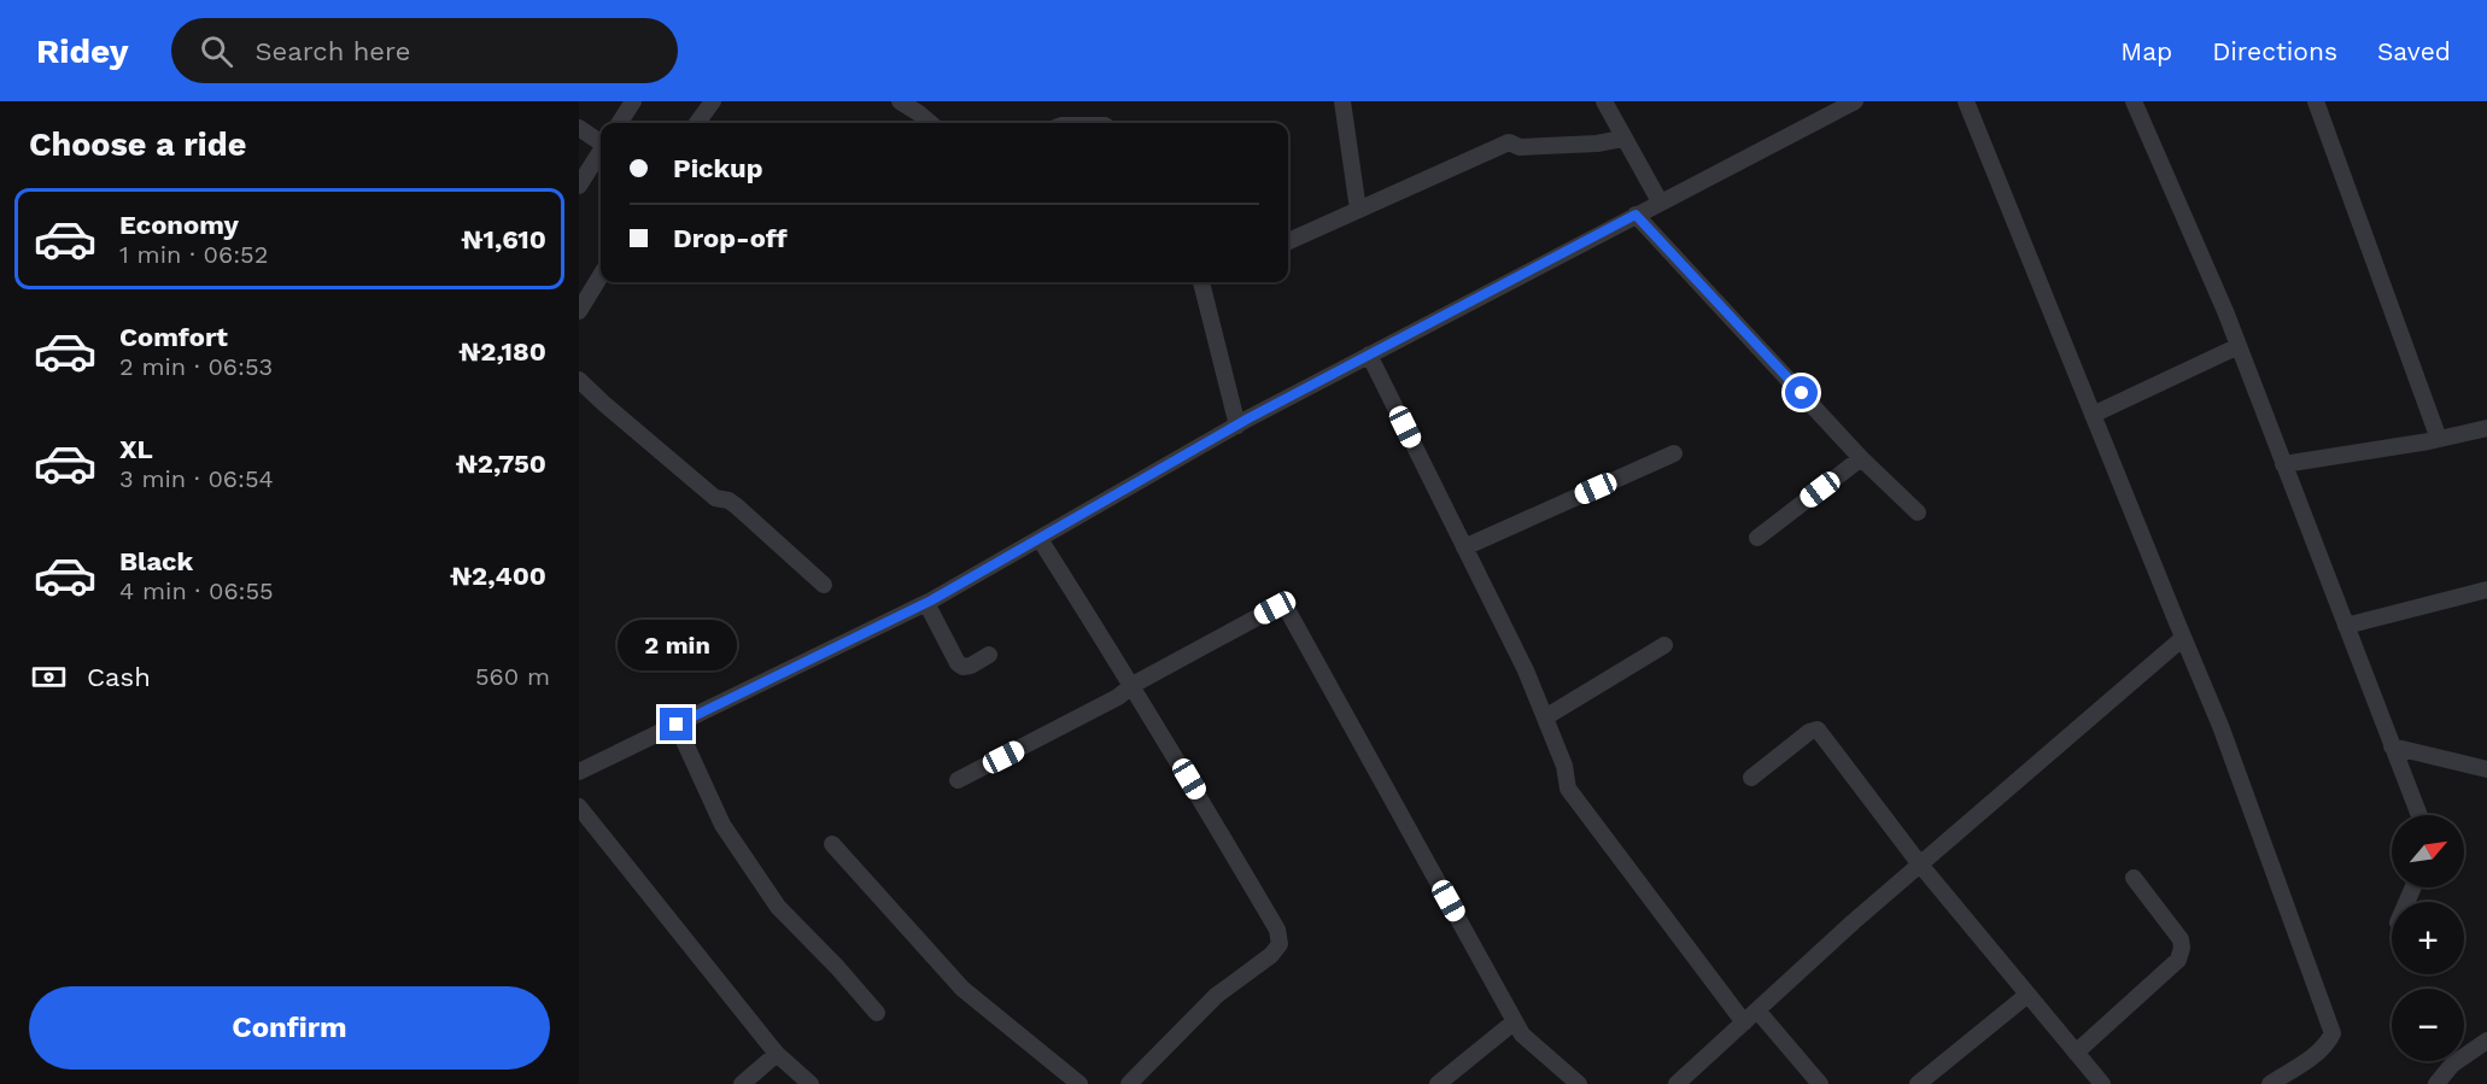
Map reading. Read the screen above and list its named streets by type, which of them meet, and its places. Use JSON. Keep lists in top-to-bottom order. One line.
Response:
{"north":"top right","page":{"header":"Ridey","search":"Search here","nav":["Map","Directions","Saved"],"heading":"Choose a ride","banner":["Pickup","Drop-off"],"list":[{"name":"Economy","note":"1 min · 06:52","value":"₦1,610"},{"name":"Comfort","note":"2 min · 06:53","value":"₦2,180"},{"name":"XL","note":"3 min · 06:54","value":"₦2,750"},{"name":"Black","note":"4 min · 06:55","value":"₦2,400"}],"bubble":"2 min","pay":["Cash","560 m"],"map_buttons":["+","−"],"buttons":"Confirm"}}
